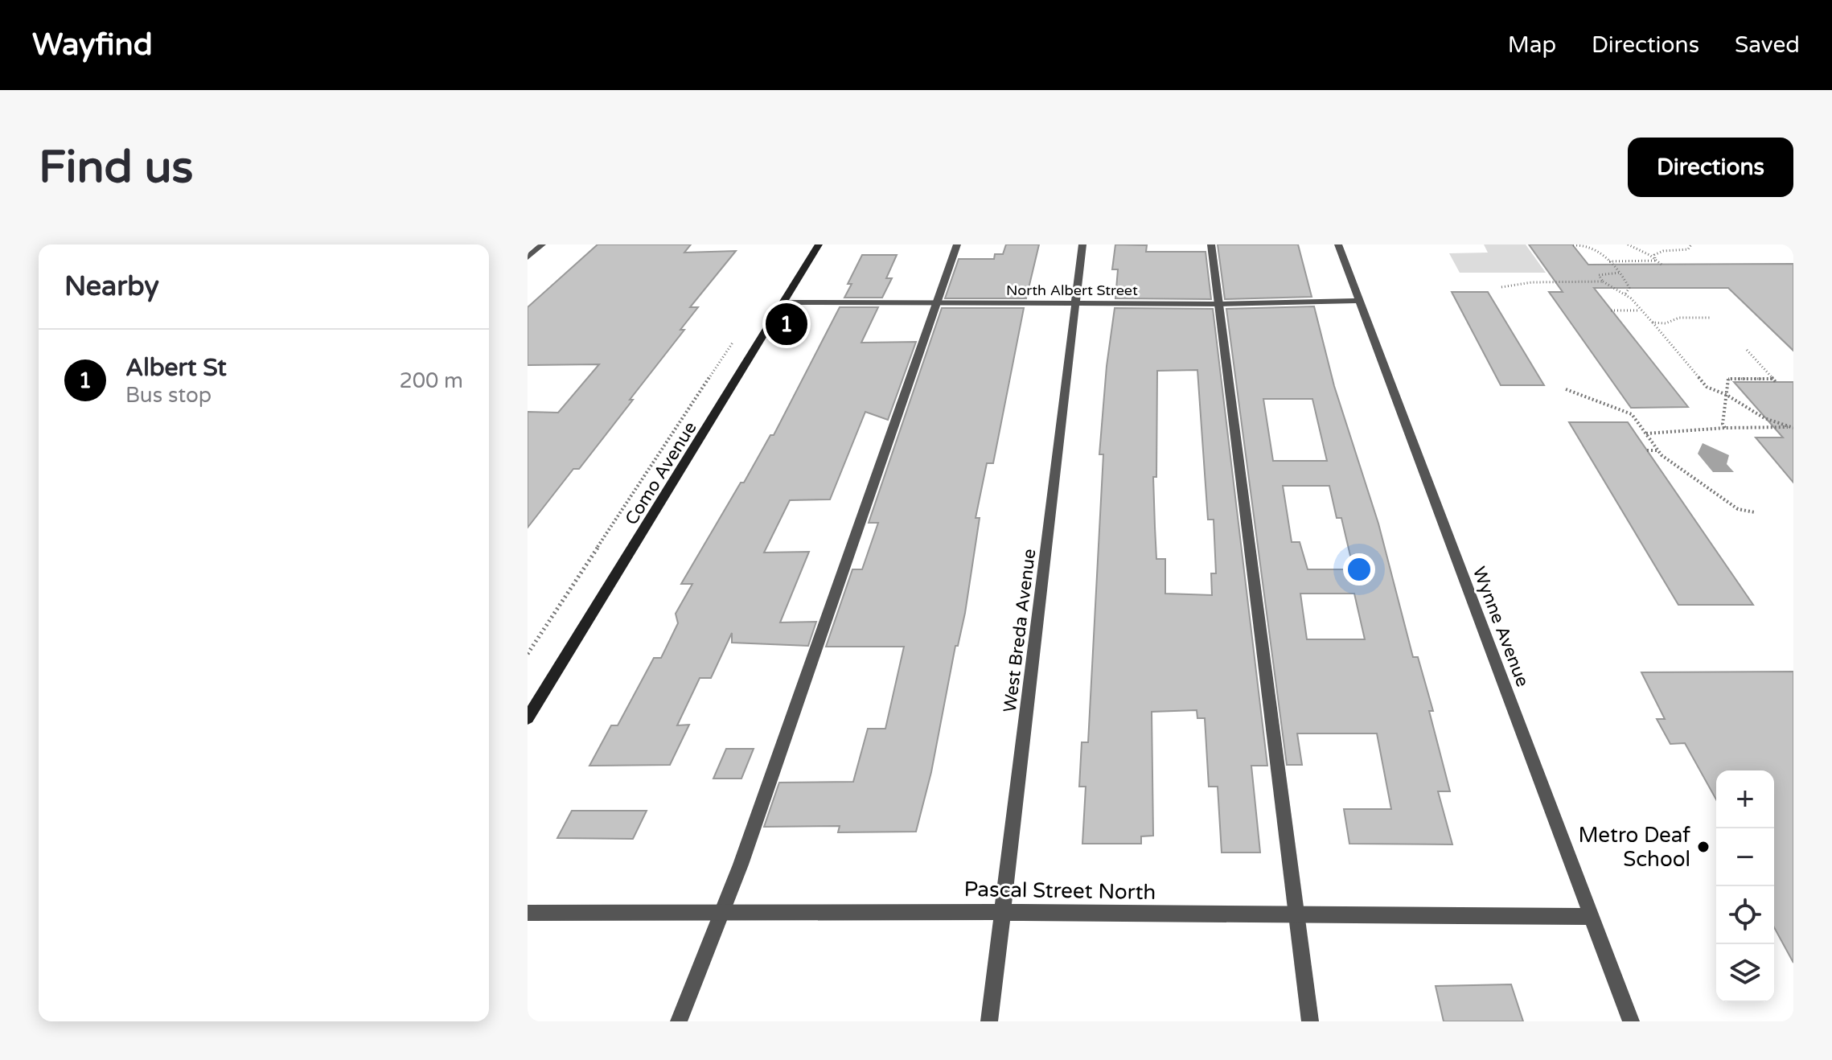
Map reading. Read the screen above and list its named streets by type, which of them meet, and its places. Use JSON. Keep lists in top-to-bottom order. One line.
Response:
{"streets":{"main road":["Como Avenue"],"street":["North Albert Street","Wynne Avenue","West Breda Avenue","Pascal Street North"]},"crossings":[["North Albert Street","Como Avenue"],["North Albert Street","Wynne Avenue"],["North Albert Street","West Breda Avenue"],["Wynne Avenue","Pascal Street North"],["West Breda Avenue","Pascal Street North"]],"places":["Metro Deaf School"],"page":{"header":"Wayfind","nav":["Map","Directions","Saved"],"buttons":"Directions","title":"Find us","heading":"Nearby","pins":"1","list":[{"mark":"1","name":"Albert St","note":"Bus stop","value":"200 m"}],"map_buttons":["+","−"]}}
